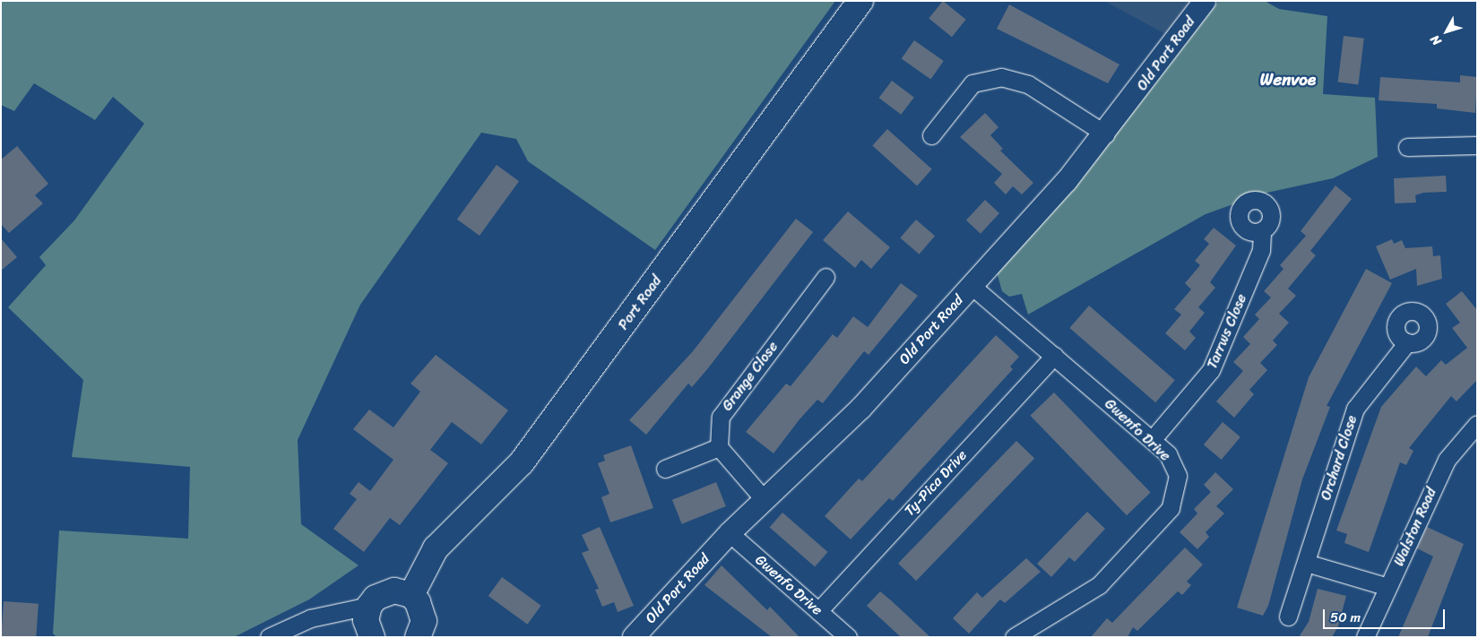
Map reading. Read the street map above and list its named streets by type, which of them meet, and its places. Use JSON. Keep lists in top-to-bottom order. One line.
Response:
{"streets":{"main road":["Port Road"],"street":["Old Port Road","Tarrws Close","Grange Close","Gwenfo Drive","Orchard Close","Ty-Pica Drive","Walston Road"]},"crossings":[["Old Port Road","Gwenfo Drive"],["Tarrws Close","Gwenfo Drive"],["Gwenfo Drive","Ty-Pica Drive"]],"districts":["Wenvoe"],"scale_bar":"50 m","north":"bottom left"}
